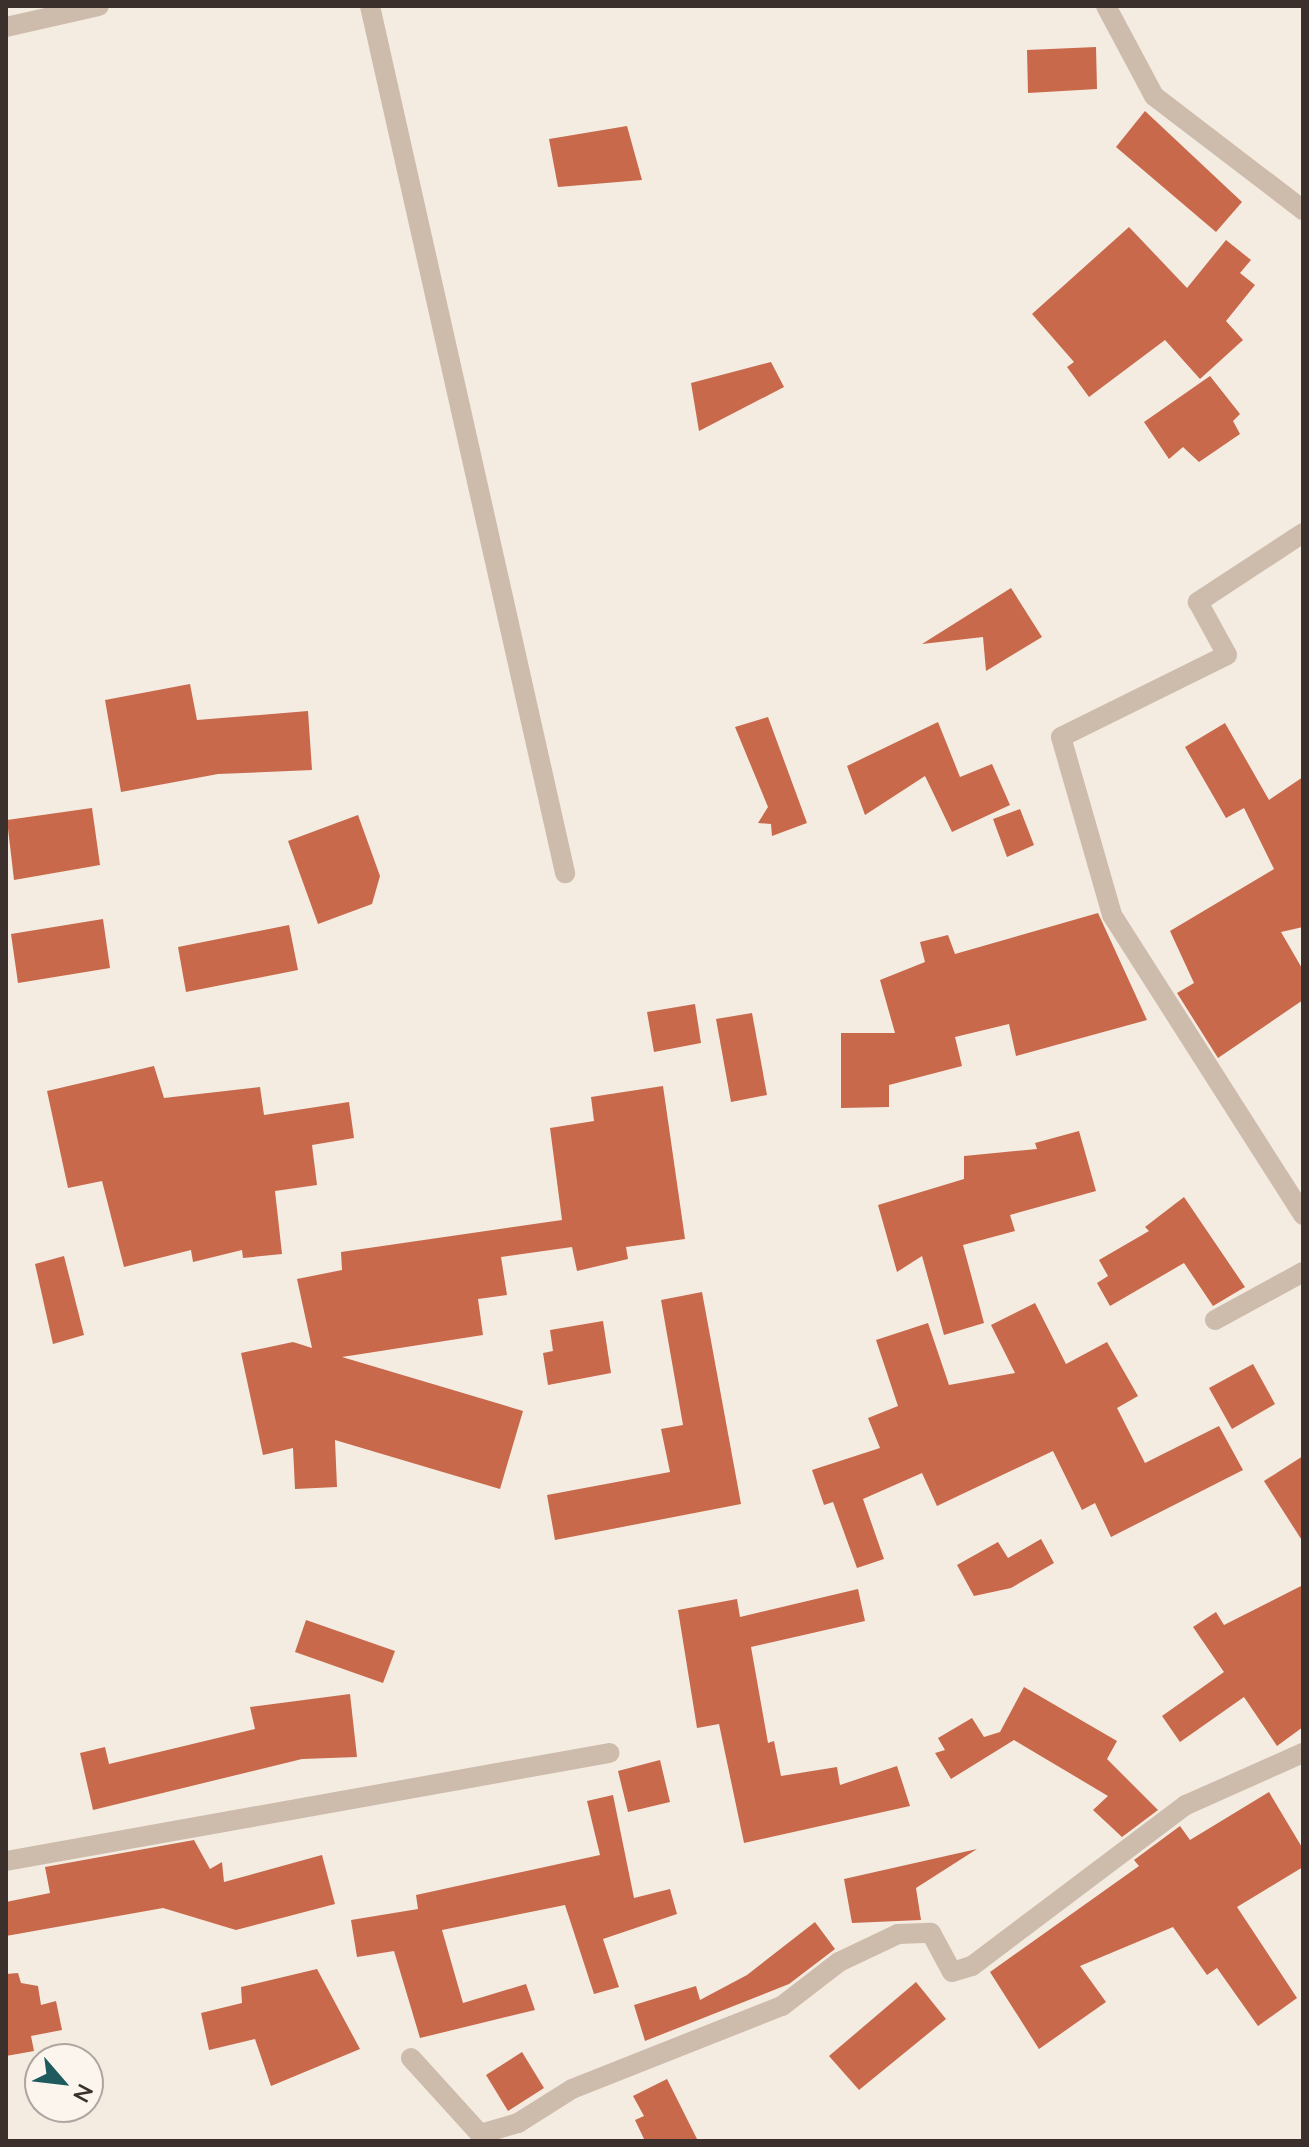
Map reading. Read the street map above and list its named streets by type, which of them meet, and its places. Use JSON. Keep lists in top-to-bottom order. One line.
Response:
{"north":"bottom right"}
